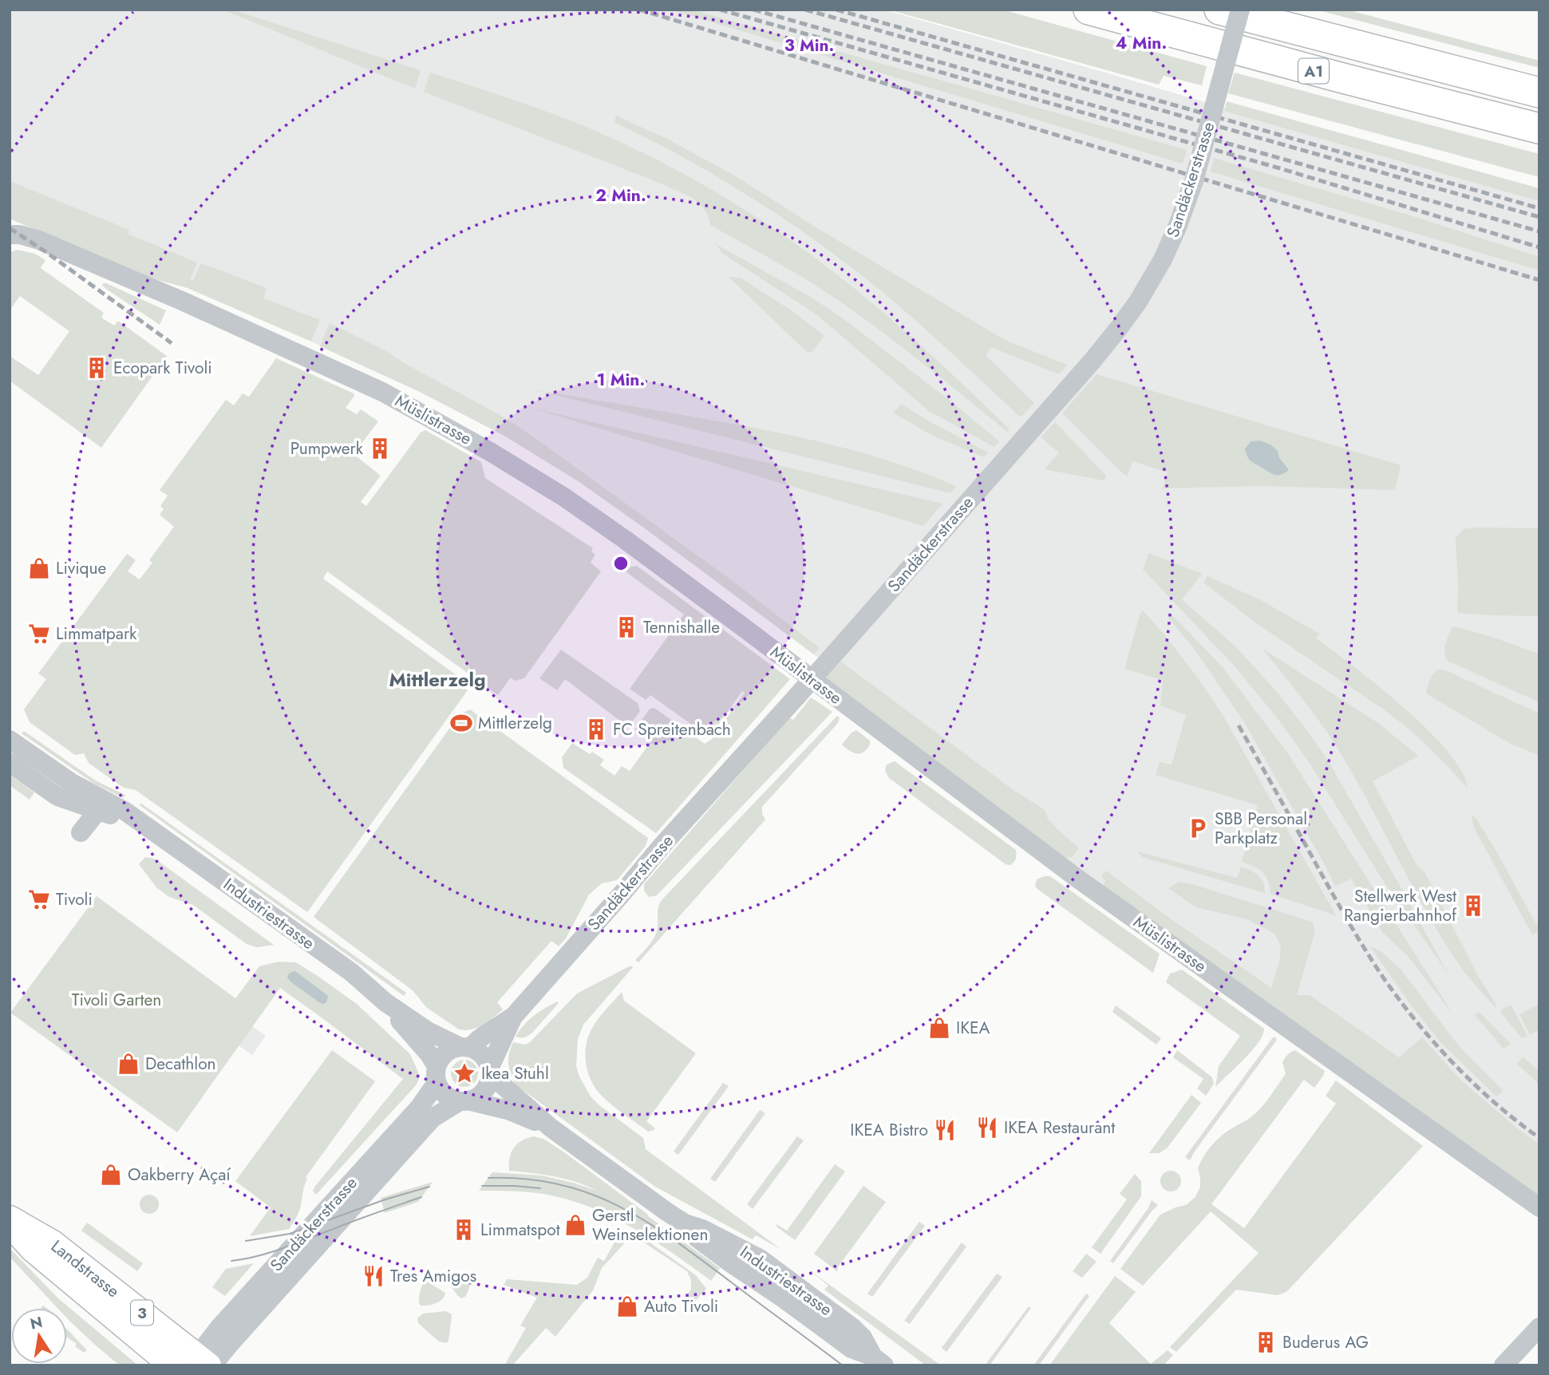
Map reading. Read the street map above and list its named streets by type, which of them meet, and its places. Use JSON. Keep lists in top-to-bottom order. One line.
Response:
{"streets":{"highway":["A1"],"main road":["Landstrasse","3"],"street":["Sandäckerstrasse","Müslistrasse","Industriestrasse"]},"crossings":[["Sandäckerstrasse","Industriestrasse"],["Sandäckerstrasse","Landstrasse"]],"districts":["Mittlerzelg"],"parks":["Tivoli Garten"],"places":{"building":["Ecopark Tivoli","Pumpwerk","Tennishalle","FC Spreitenbach","Stellwerk West Rangierbahnhof","Limmatspot","Buderus AG"],"shop":["Livique","IKEA","Decathlon","Oakberry Açaí","Gerstl Weinselektionen","Auto Tivoli"],"supermarket":["Limmatpark","Tivoli"],"sports":["Mittlerzelg"],"parking":["SBB Personal Parkplatz"],"place":["Ikea Stuhl"],"restaurant":["IKEA Restaurant","IKEA Bistro","Tres Amigos"]},"north":"top","rings":["4 Min.","3 Min.","2 Min.","1 Min."]}
